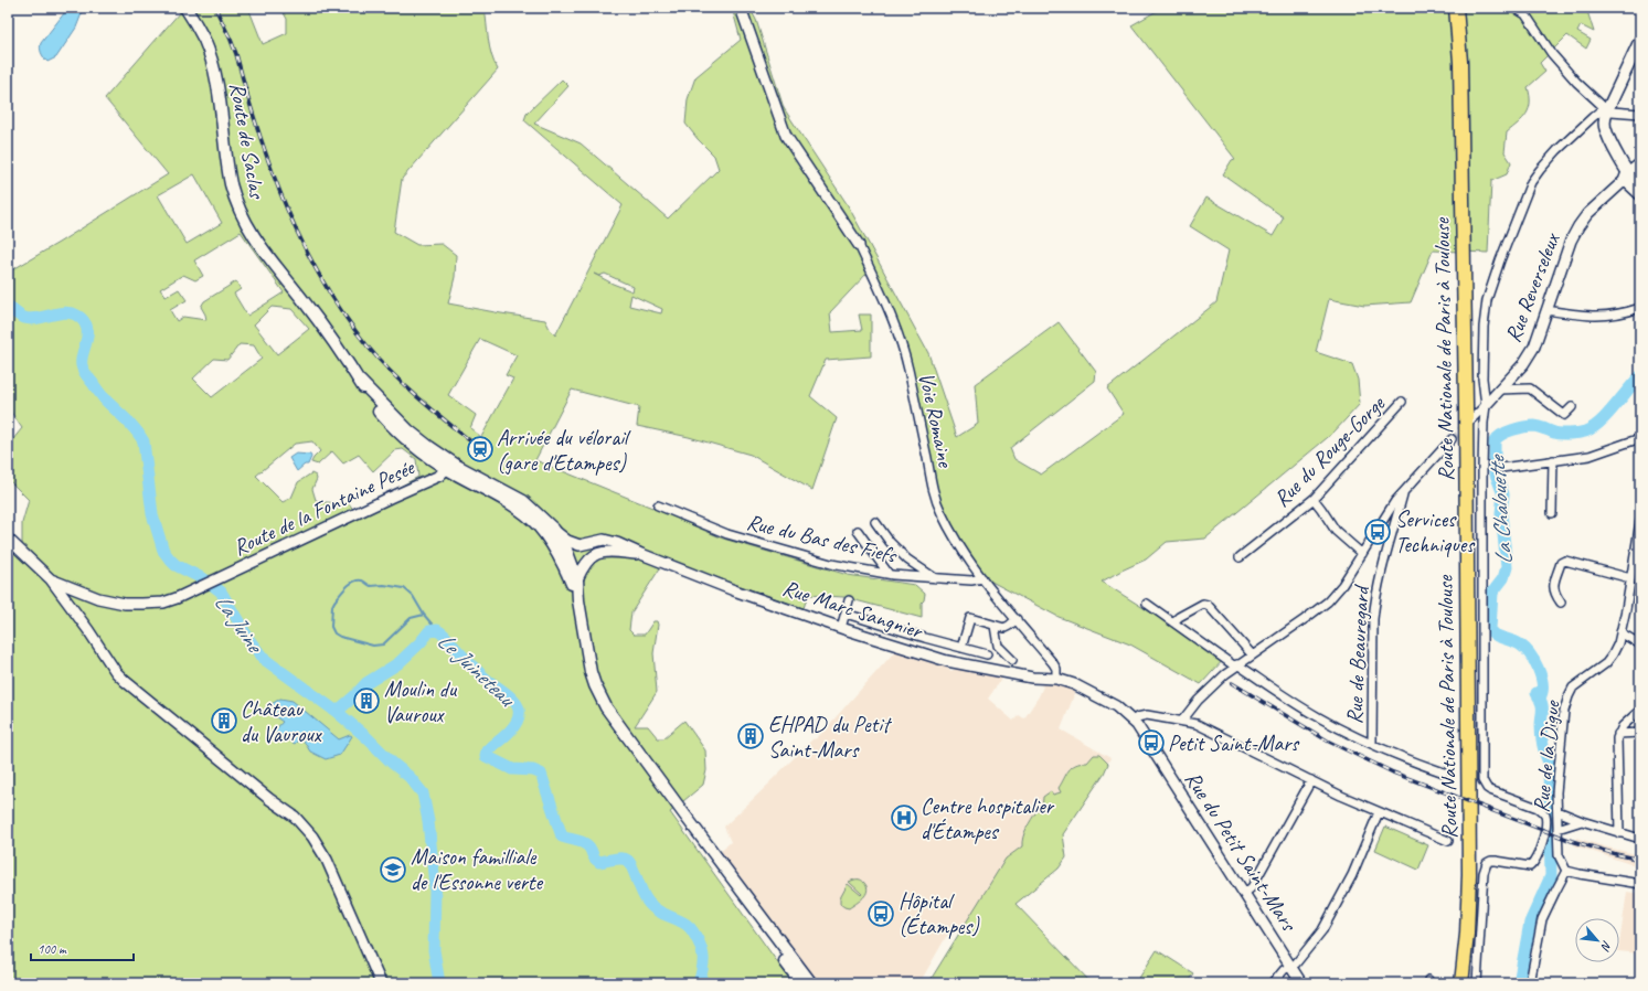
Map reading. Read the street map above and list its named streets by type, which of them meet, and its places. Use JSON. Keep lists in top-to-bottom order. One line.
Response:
{"streets":{"main road":["Route de Saclas","Route Nationale de Paris à Toulouse"],"street":["Rue Reverseleux","Voie Romaine","Rue du Rouge-Gorge","Route de la Fontaine Pesée","Rue du Bas des Fiefs","Rue Marc Sangnier","Rue de Beauregard","Rue de la Digue","Rue du Petit Saint-Mars"]},"crossings":[["Route de Saclas","Route de la Fontaine Pesée"],["Voie Romaine","Rue du Bas des Fiefs"],["Voie Romaine","Rue Marc Sangnier"],["Voie Romaine","Rue du Petit Saint-Mars"],["Rue Marc Sangnier","Rue du Petit Saint-Mars"]],"water":["La Chalouette","La Juine","Le Juineteau"],"places":{"station":["Arrivée du vélorail (gare d'Etampes)"],"bus stop":["Services Techniques","Petit Saint-Mars","Hôpital (Étampes)"],"building":["Moulin du Vauroux","Château du Vauroux","EHPAD du Petit Saint-Mars"],"hospital":["Centre hospitalier d'Étampes"],"school or university":["Maison familliale de l'Essonne verte"]},"scale_bar":"100 m","north":"bottom right"}
